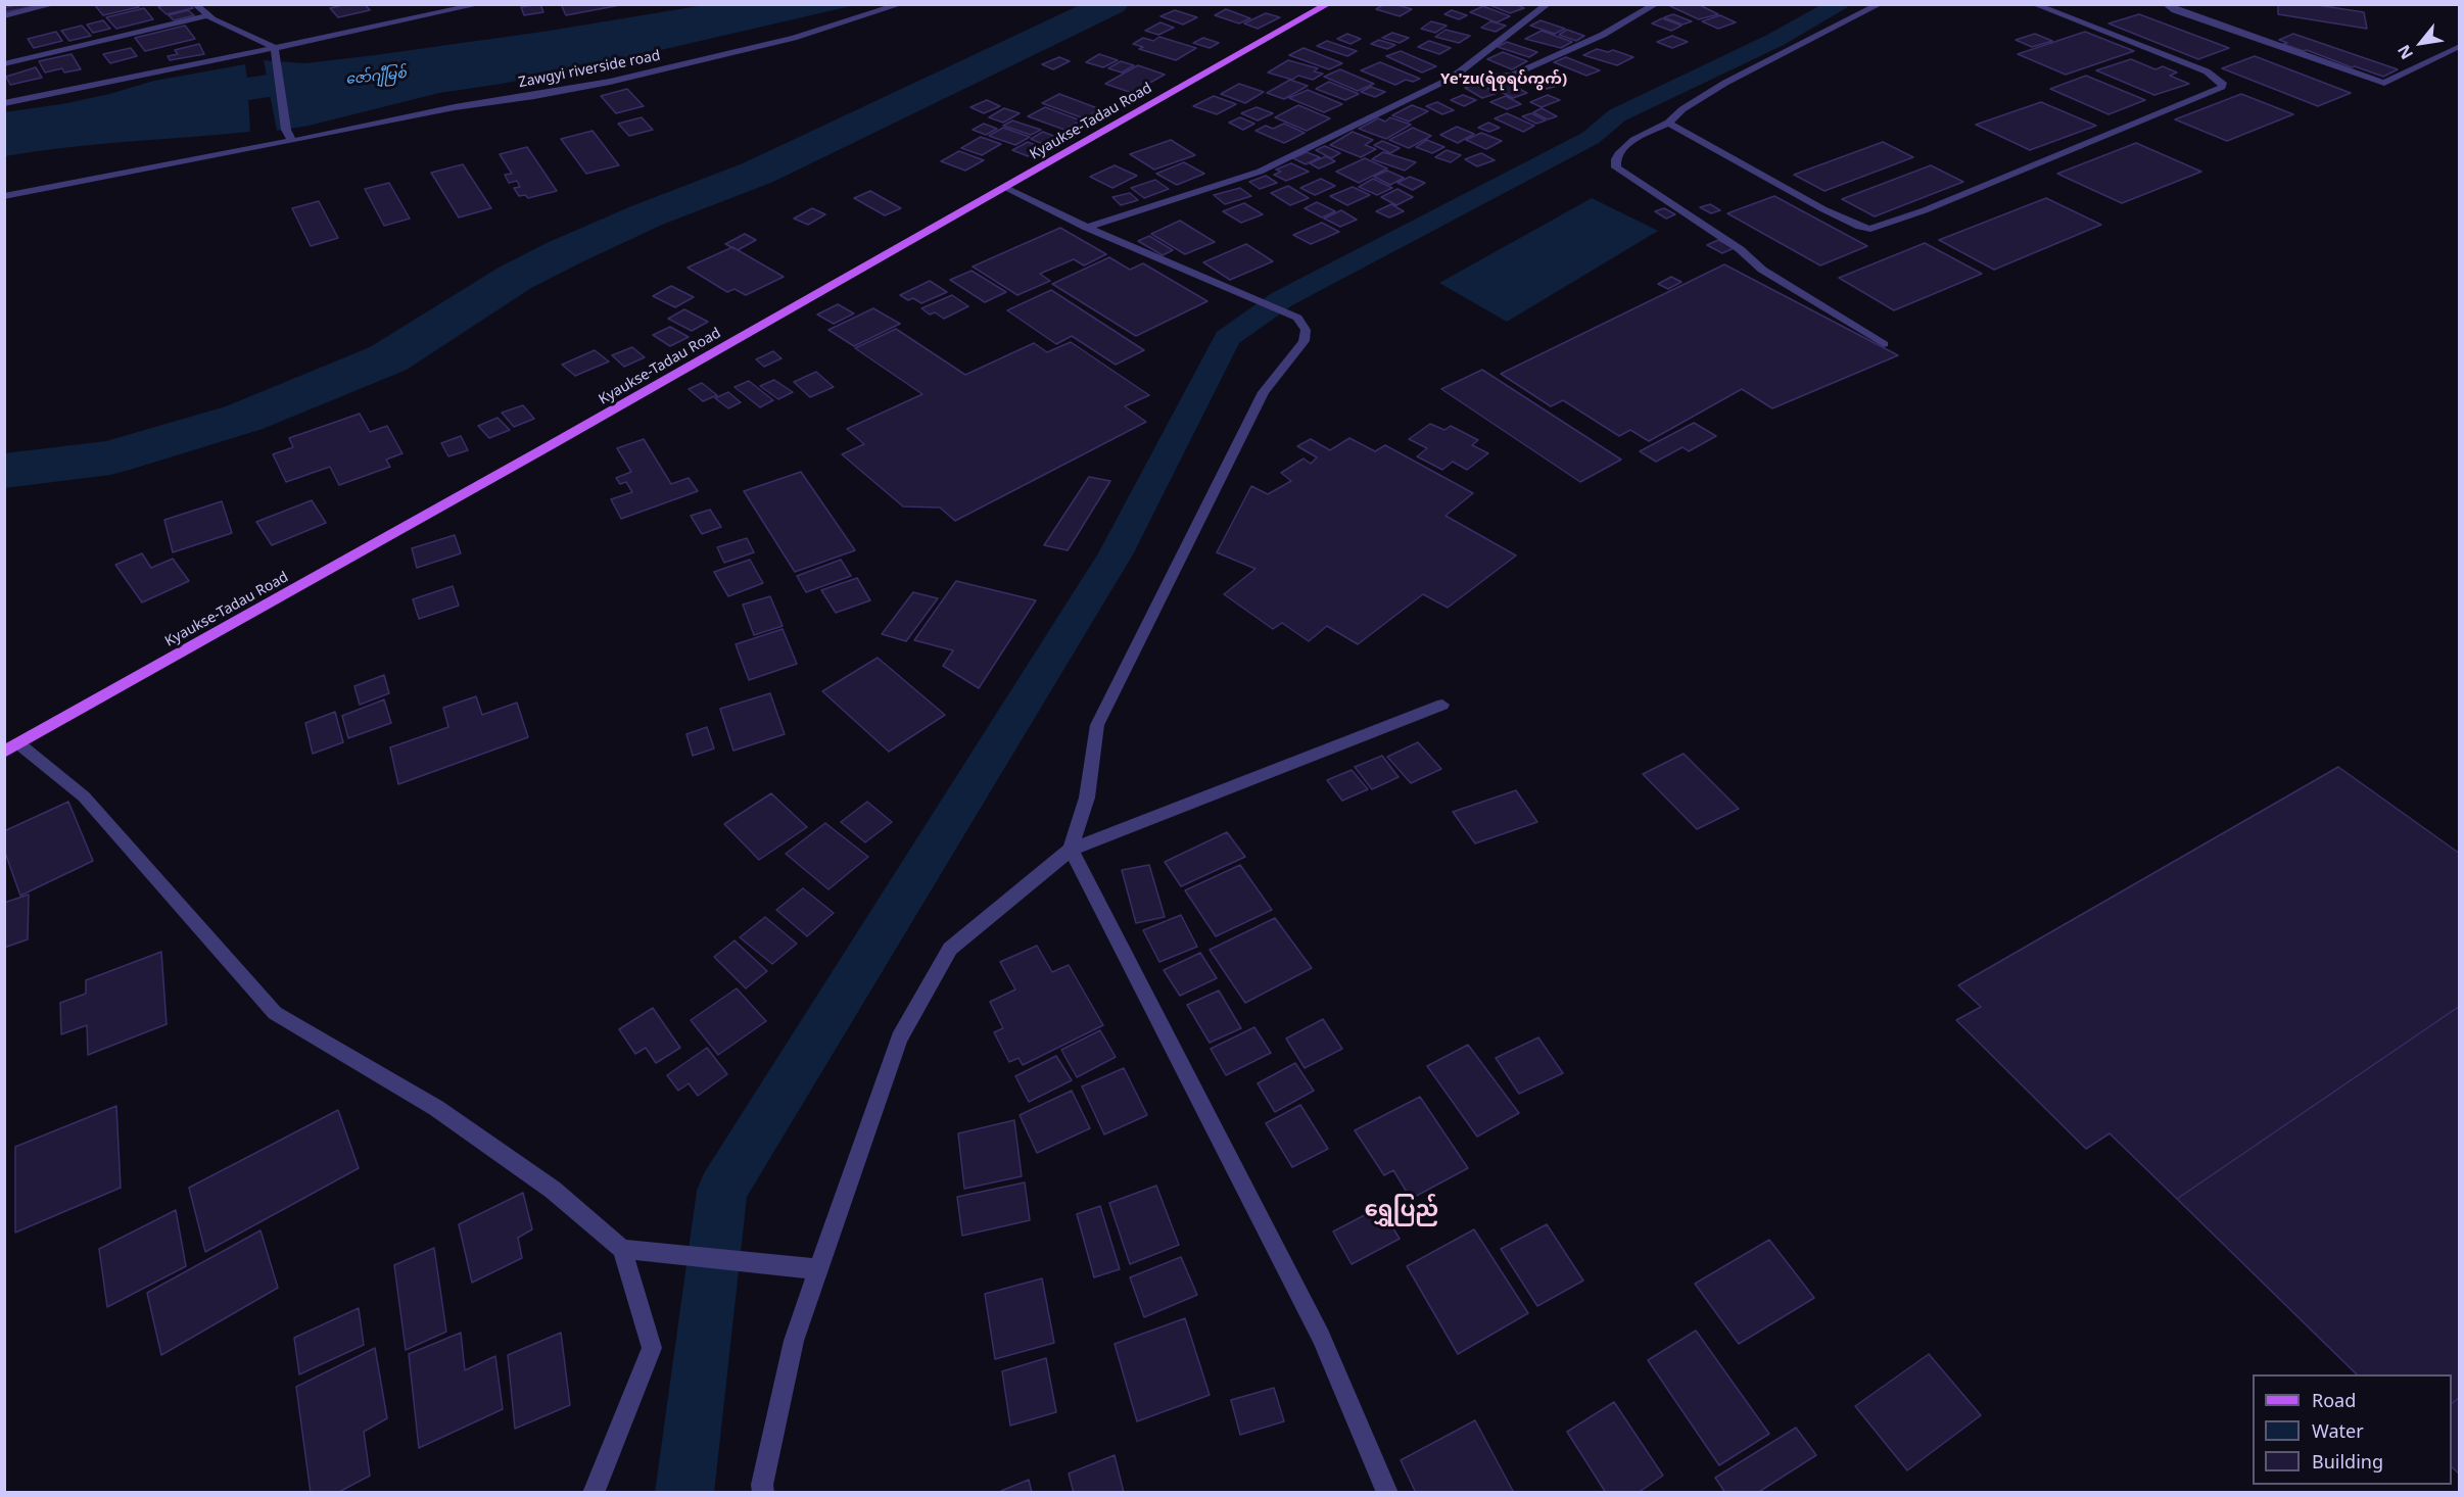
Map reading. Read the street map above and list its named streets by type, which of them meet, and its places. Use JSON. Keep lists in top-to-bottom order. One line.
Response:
{"streets":{"main road":["Kyaukse-Tadau Road"],"street":["Zawgyi riverside road"]},"districts":["Ye'zu(ရဲစုရပ်ကွက်)","ရွှေပြည်"],"water":["ဇော်ဂျီမြစ်"],"legend":["Road","Water","Building"],"north":"bottom left"}
